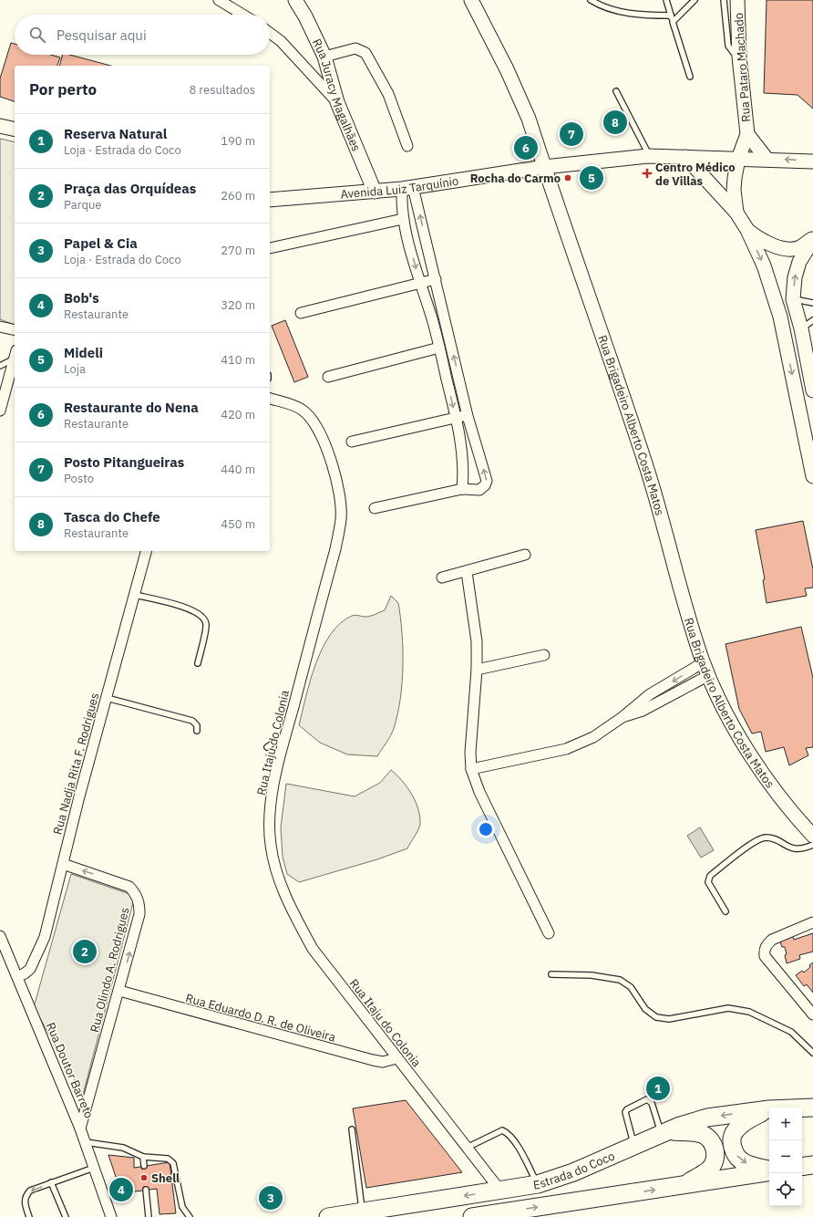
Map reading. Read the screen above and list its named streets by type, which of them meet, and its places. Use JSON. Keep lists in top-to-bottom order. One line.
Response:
{"streets":{"highway":["Estrada do Coco"],"street":["Rua Pataro Machado","Rua Juracy Magalhães","Avenida Luiz Tarquínio","Rua Brigadeiro Alberto Costa Matos","Rua Itaju do Colonia","Rua Nadja Rita F. Rodrigues","Rua Olindo A. Rodrigues","Rua Eduardo D. R. de Oliveira","Rua Doutor Barreto"]},"crossings":[["Rua Pataro Machado","Avenida Luiz Tarquínio"],["Rua Juracy Magalhães","Avenida Luiz Tarquínio"],["Avenida Luiz Tarquínio","Rua Brigadeiro Alberto Costa Matos"],["Rua Itaju do Colonia","Rua Eduardo D. R. de Oliveira"],["Rua Itaju do Colonia","Estrada do Coco"],["Rua Nadja Rita F. Rodrigues","Rua Olindo A. Rodrigues"],["Rua Nadja Rita F. Rodrigues","Rua Doutor Barreto"],["Rua Olindo A. Rodrigues","Rua Eduardo D. R. de Oliveira"],["Rua Olindo A. Rodrigues","Rua Doutor Barreto"]],"places":{"health":["Centro Médico de Villas"],"other":["Rocha do Carmo","Shell"]},"page":{"search":"Pesquisar aqui","heading":["Por perto","8 resultados"],"pins":["8","7","6","5","2","1","4","3"],"list":[{"mark":"1","name":"Reserva Natural","note":"Loja · Estrada do Coco","value":"190 m"},{"mark":"2","name":"Praça das Orquídeas","note":"Parque","value":"260 m"},{"mark":"3","name":"Papel & Cia","note":"Loja · Estrada do Coco","value":"270 m"},{"mark":"4","name":"Bob's","note":"Restaurante","value":"320 m"},{"mark":"5","name":"Mideli","note":"Loja","value":"410 m"},{"mark":"6","name":"Restaurante do Nena","note":"Restaurante","value":"420 m"},{"mark":"7","name":"Posto Pitangueiras","note":"Posto","value":"440 m"},{"mark":"8","name":"Tasca do Chefe","note":"Restaurante","value":"450 m"}],"map_buttons":["+","−"]}}
